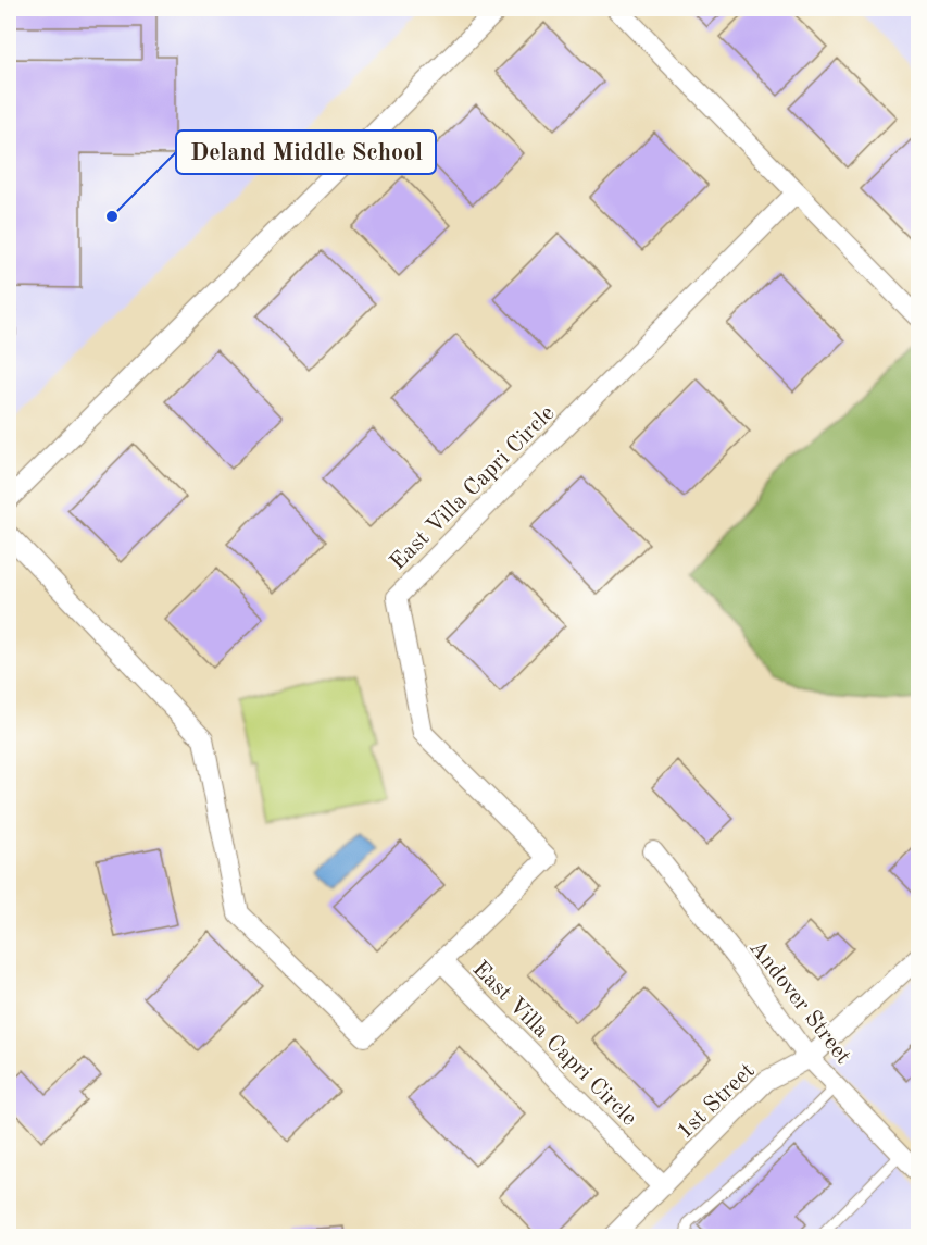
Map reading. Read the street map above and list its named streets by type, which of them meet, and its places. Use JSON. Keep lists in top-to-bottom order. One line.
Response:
{"streets":{"street":["East Villa Capri Circle","Andover Street","1st Street"]},"crossings":[["East Villa Capri Circle","1st Street"],["Andover Street","1st Street"]],"places":["Deland Middle School"]}
